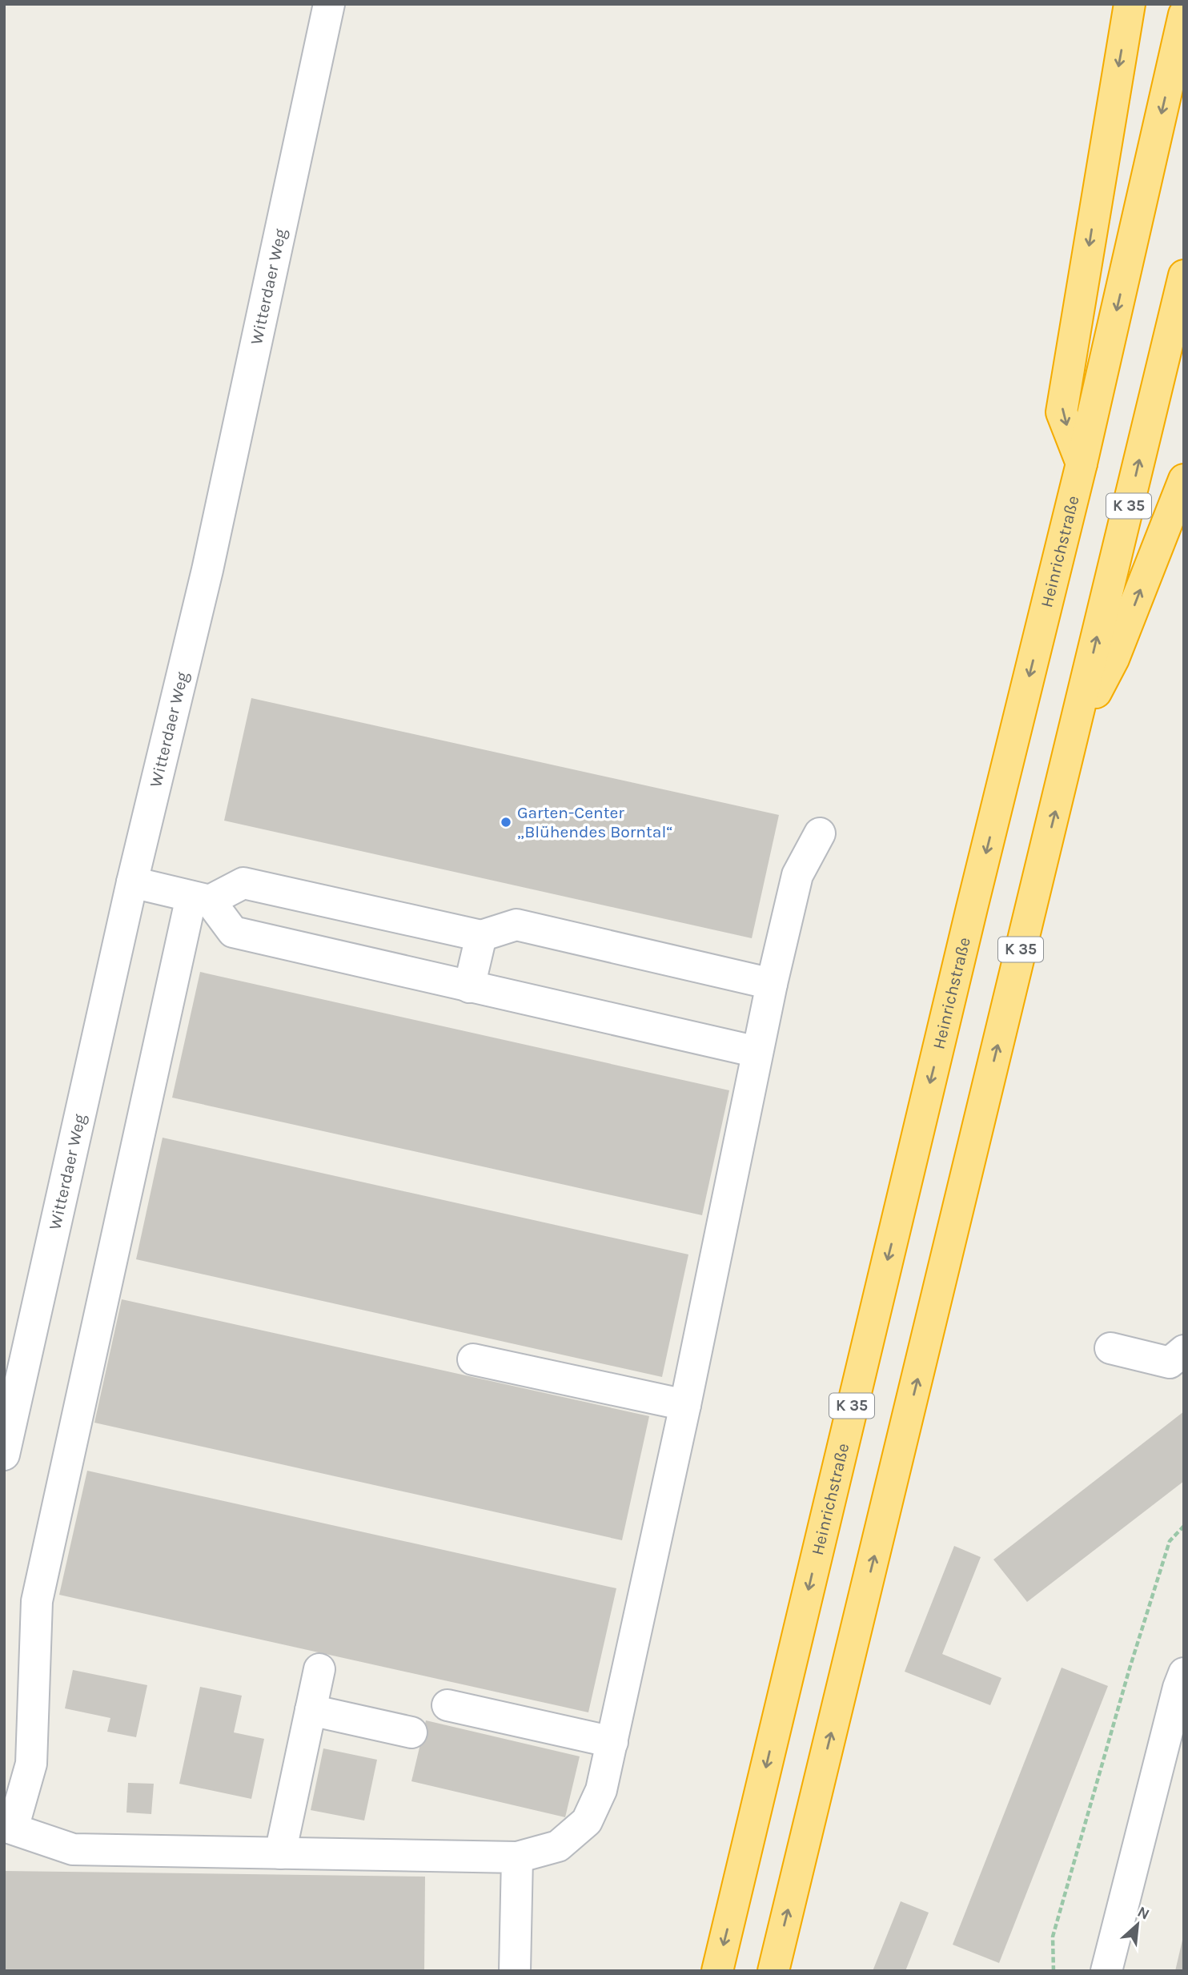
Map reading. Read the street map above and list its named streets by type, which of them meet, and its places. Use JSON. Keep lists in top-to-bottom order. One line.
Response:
{"streets":{"highway":["K 35","Heinrichstraße"],"street":["Witterdaer Weg"]},"places":["Garten-Center „Blühendes Borntal“"],"north":"top right"}
